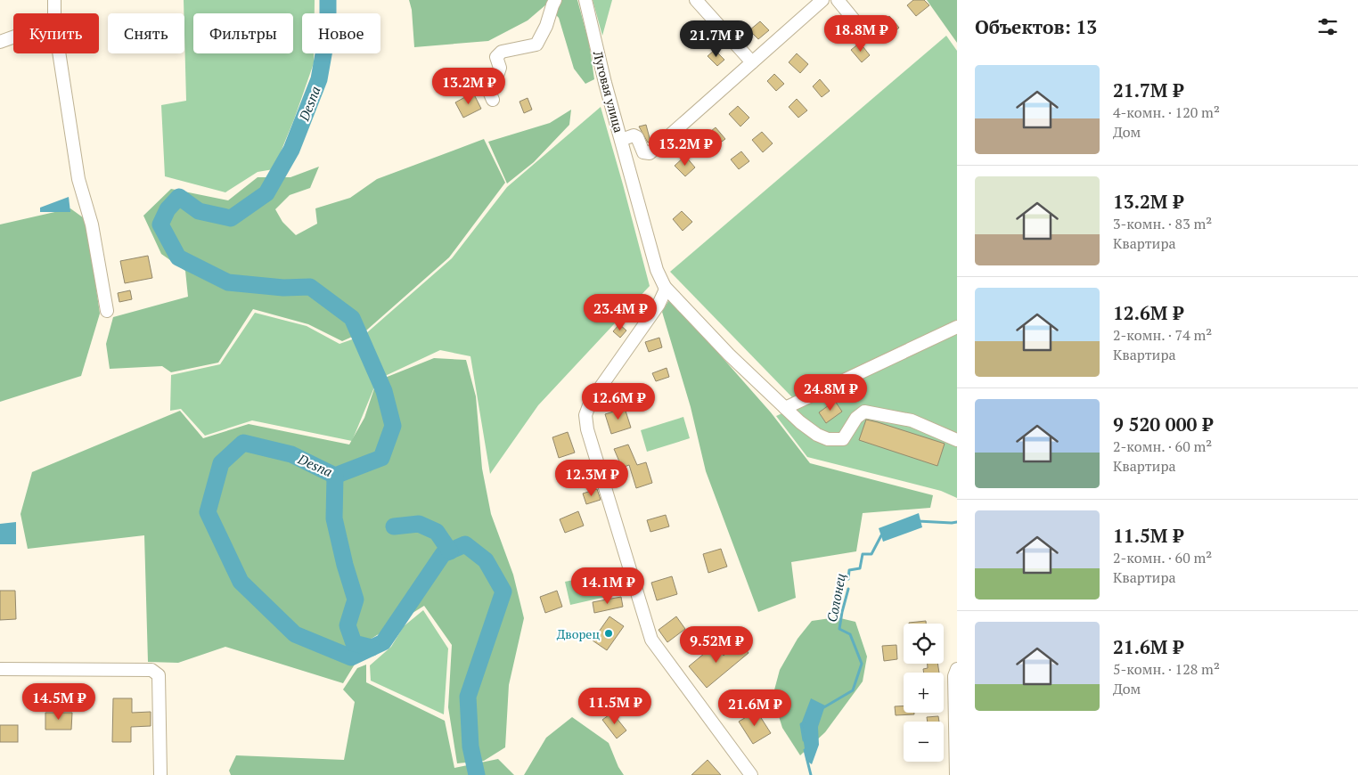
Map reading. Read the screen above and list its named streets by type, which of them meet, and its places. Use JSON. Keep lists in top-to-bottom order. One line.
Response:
{"streets":{"street":["Луговая улица"]},"water":["Desna","Солонец"],"places":["Дворец"],"page":{"heading":"Объектов: 13","chip":["Купить","Снять","Фильтры","Новое"],"price":["18.8M ₽","21.7M ₽","13.2M ₽","13.2M ₽","23.4M ₽","24.8M ₽","12.6M ₽","12.3M ₽","14.1M ₽","9.52M ₽","14.5M ₽","11.5M ₽","21.6M ₽"],"list":[{"name":"21.7M ₽","note":"4-комн. · 120 m² · Дом"},{"name":"13.2M ₽","note":"3-комн. · 83 m² · Квартира"},{"name":"12.6M ₽","note":"2-комн. · 74 m² · Квартира"},{"name":"9 520 000 ₽","note":"2-комн. · 60 m² · Квартира"},{"name":"11.5M ₽","note":"2-комн. · 60 m² · Квартира"},{"name":"21.6M ₽","note":"5-комн. · 128 m² · Дом"}],"map_buttons":["+","−"]}}
